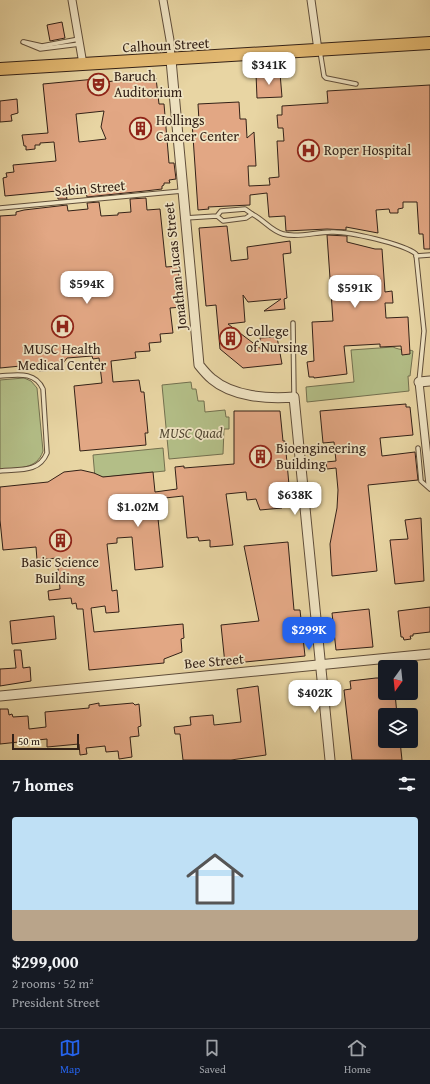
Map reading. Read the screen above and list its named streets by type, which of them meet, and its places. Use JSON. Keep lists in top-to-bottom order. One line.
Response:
{"streets":{"main road":["Calhoun Street"],"street":["Jonathan Lucas Street","Bee Street"],"lane":["Sabin Street"]},"crossings":[["Calhoun Street","Jonathan Lucas Street"],["Sabin Street","Jonathan Lucas Street"]],"parks":["MUSC Quad"],"places":{"theatre":["Baruch Auditorium"],"building":["Hollings Cancer Center","College of Nursing","Bioengineering Building","Basic Science Building"],"hospital":["Roper Hospital","MUSC Health Medical Center"]},"scale_bar":"50 m","north":"bottom","page":{"price":["$341K","$594K","$591K","$638K","$1.02M","$299K","$402K"],"scale":"50 m","heading":"7 homes","list":[{"name":"$299,000","note":"2 rooms · 52 m² · President Street"}],"tabs":["Map","Saved","Home"]}}
